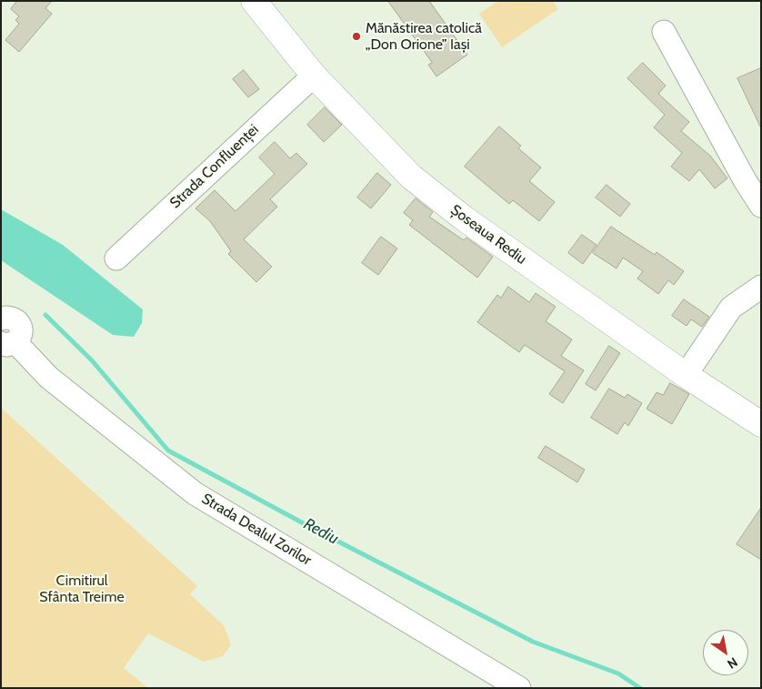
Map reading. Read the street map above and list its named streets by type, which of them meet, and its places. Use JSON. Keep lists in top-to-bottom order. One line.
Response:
{"streets":{"main road":["Șoseaua Rediu"],"street":["Strada Confluenței","Strada Dealul Zorilor"]},"crossings":[["Strada Confluenței","Șoseaua Rediu"]],"water":["Rediu"],"parks":["Cimitirul Sfânta Treime"],"places":["Mănăstirea catolică „Don Orione” Iași"],"north":"bottom right"}
